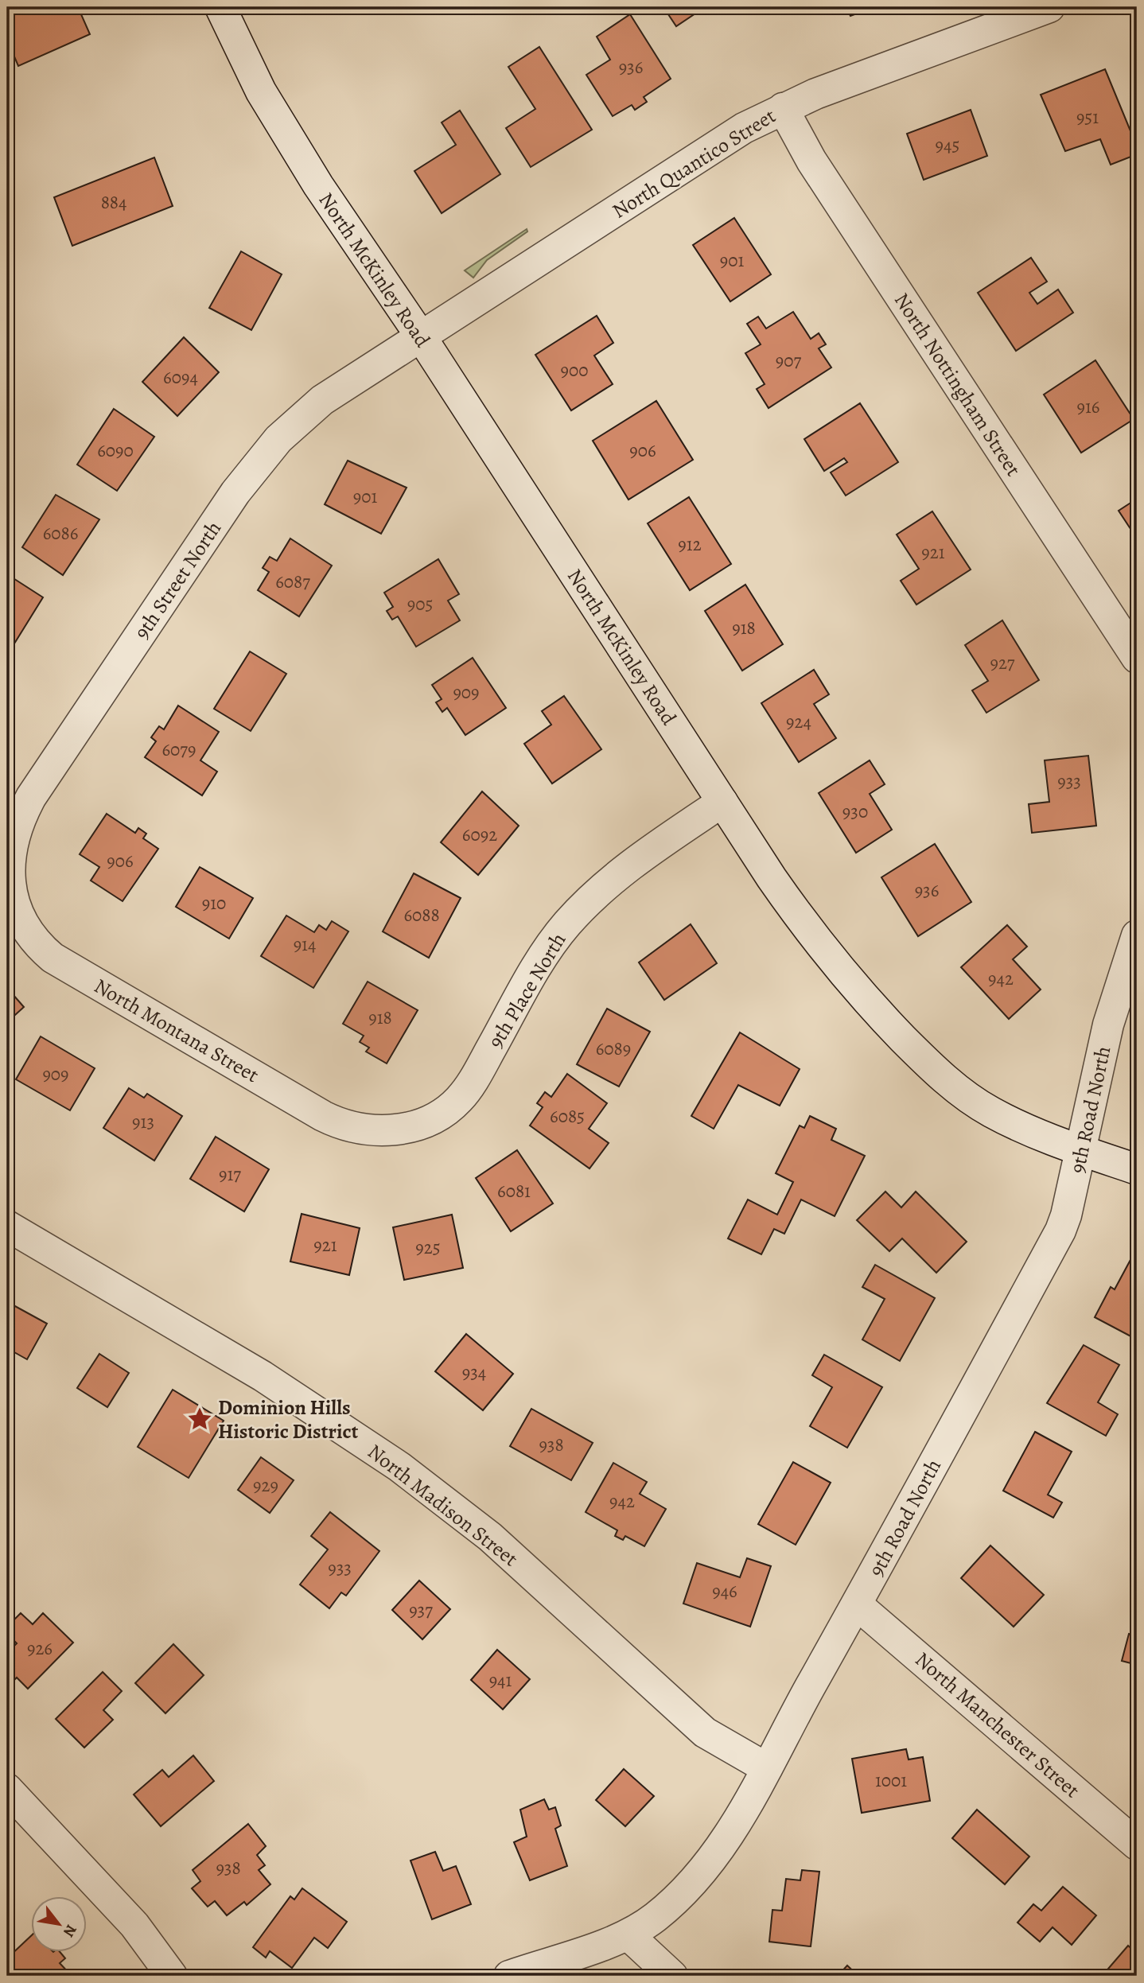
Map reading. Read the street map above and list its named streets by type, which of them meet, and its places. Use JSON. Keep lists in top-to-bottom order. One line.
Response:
{"streets":{"street":["North Quantico Street","North McKinley Road","North Nottingham Street","9th Street North","9th Place North","North Montana Street","9th Road North","North Madison Street","North Manchester Street"]},"crossings":[["North Quantico Street","North McKinley Road"],["North Quantico Street","North Nottingham Street"],["North Quantico Street","9th Street North"],["North McKinley Road","9th Street North"],["North McKinley Road","9th Place North"],["North McKinley Road","9th Road North"],["9th Street North","North Montana Street"],["9th Place North","North Montana Street"],["9th Road North","North Madison Street"],["9th Road North","North Manchester Street"]],"places":{"place":["Dominion Hills Historic District"]},"house_numbers":["936","951","945","884","901","907","900","6094","916","6090","906","901","6086","912","921","6087","905","918","927","909","924","6079","933","930","6092","906","936","910","6088","914","942","918","6089","909","6085","913","917","6081","921","925","934","938","929","942","933","946","937","926","941","1001","938"],"north":"bottom right"}
